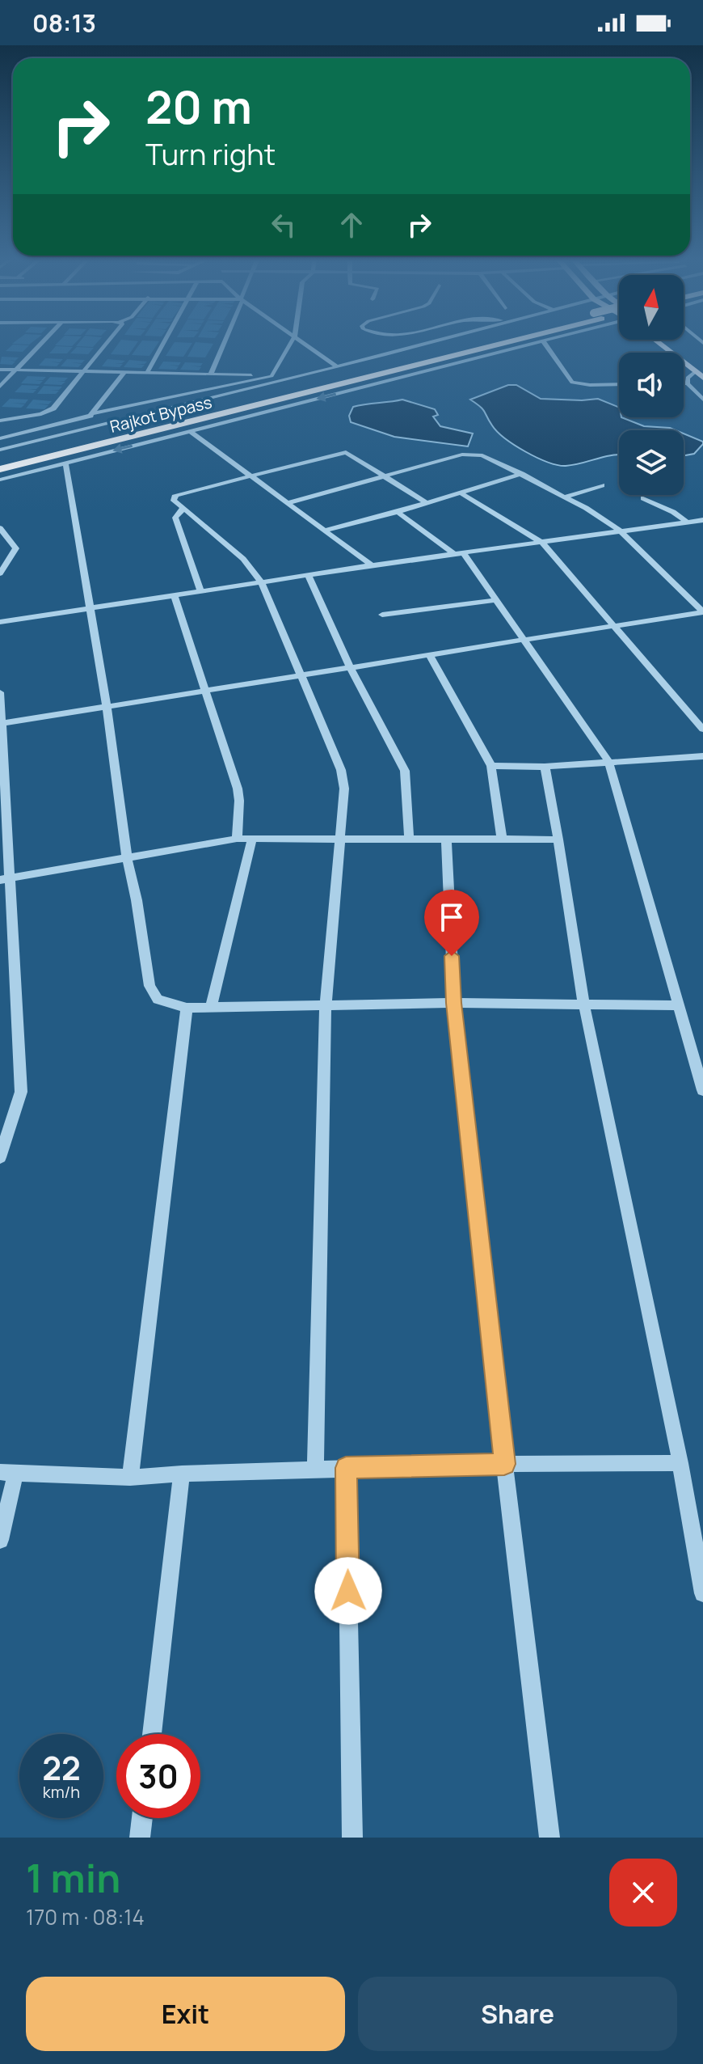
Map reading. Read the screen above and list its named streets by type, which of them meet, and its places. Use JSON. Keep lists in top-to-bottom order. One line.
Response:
{"streets":{"highway":["Rajkot Bypass"]},"north":"top","page":{"status":"08:13","turn":["20 m","Turn right"],"speed":"22 km/h","limit":"30","heading":["1 min","170 m · 08:14"],"buttons":["Exit","Share"]}}
